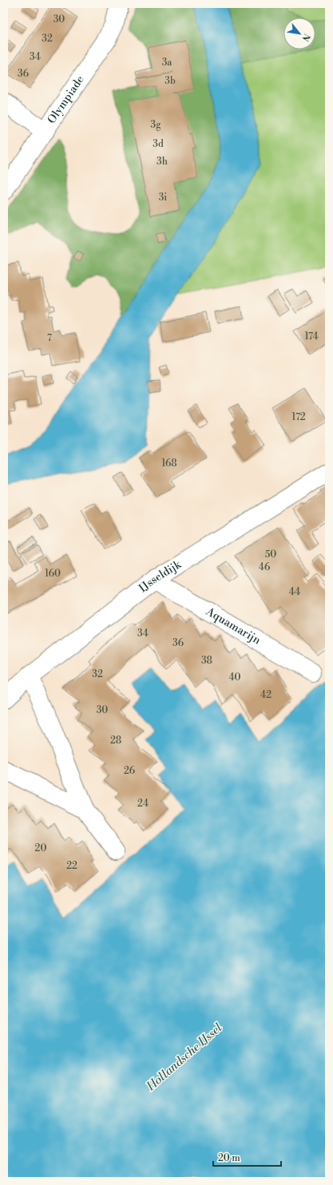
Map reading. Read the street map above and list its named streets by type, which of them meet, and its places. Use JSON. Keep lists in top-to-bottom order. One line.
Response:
{"streets":{"street":["Olympiade","IJsseldijk","Aquamarijn"]},"crossings":[["IJsseldijk","Aquamarijn"]],"water":["Hollandsche IJssel"],"house_numbers":["30","32","34","3a","36","3b","3g","3d","3h","3i","174","7","172","168","50","46","160","44","34","36","38","32","40","42","30","28","26","24","20","22"],"scale_bar":"20 m","north":"bottom right"}
